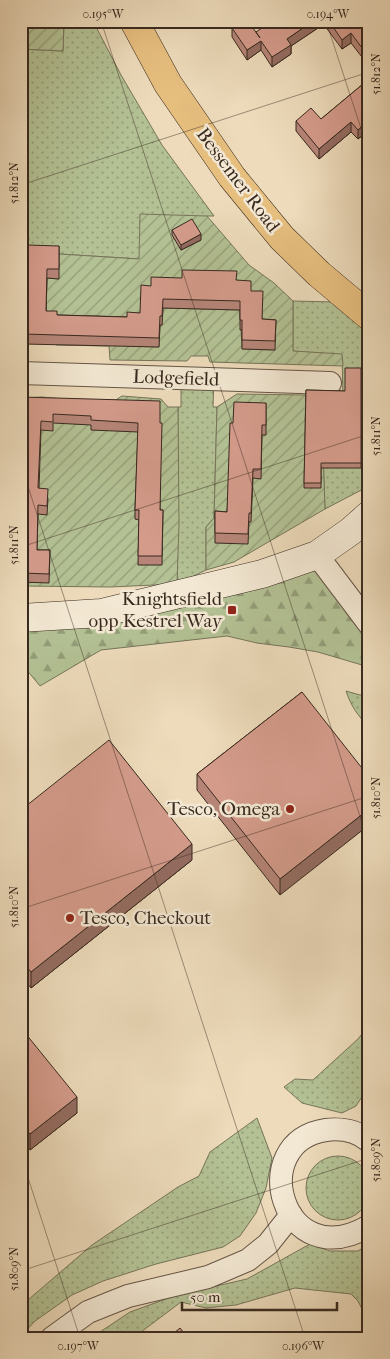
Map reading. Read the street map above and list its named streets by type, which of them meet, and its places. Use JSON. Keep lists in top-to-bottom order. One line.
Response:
{"streets":{"main road":["Bessemer Road"],"street":["Lodgefield"]},"places":{"transit":["Knightsfield opp Kestrel Way"],"other":["Tesco, Omega","Tesco, Checkout"]},"scale_bar":"50 m","coordinates":["0.195°W","0.194°W","51.812°N","51.811°N","51.810°N","51.809°N","0.197°W","0.196°W"]}
